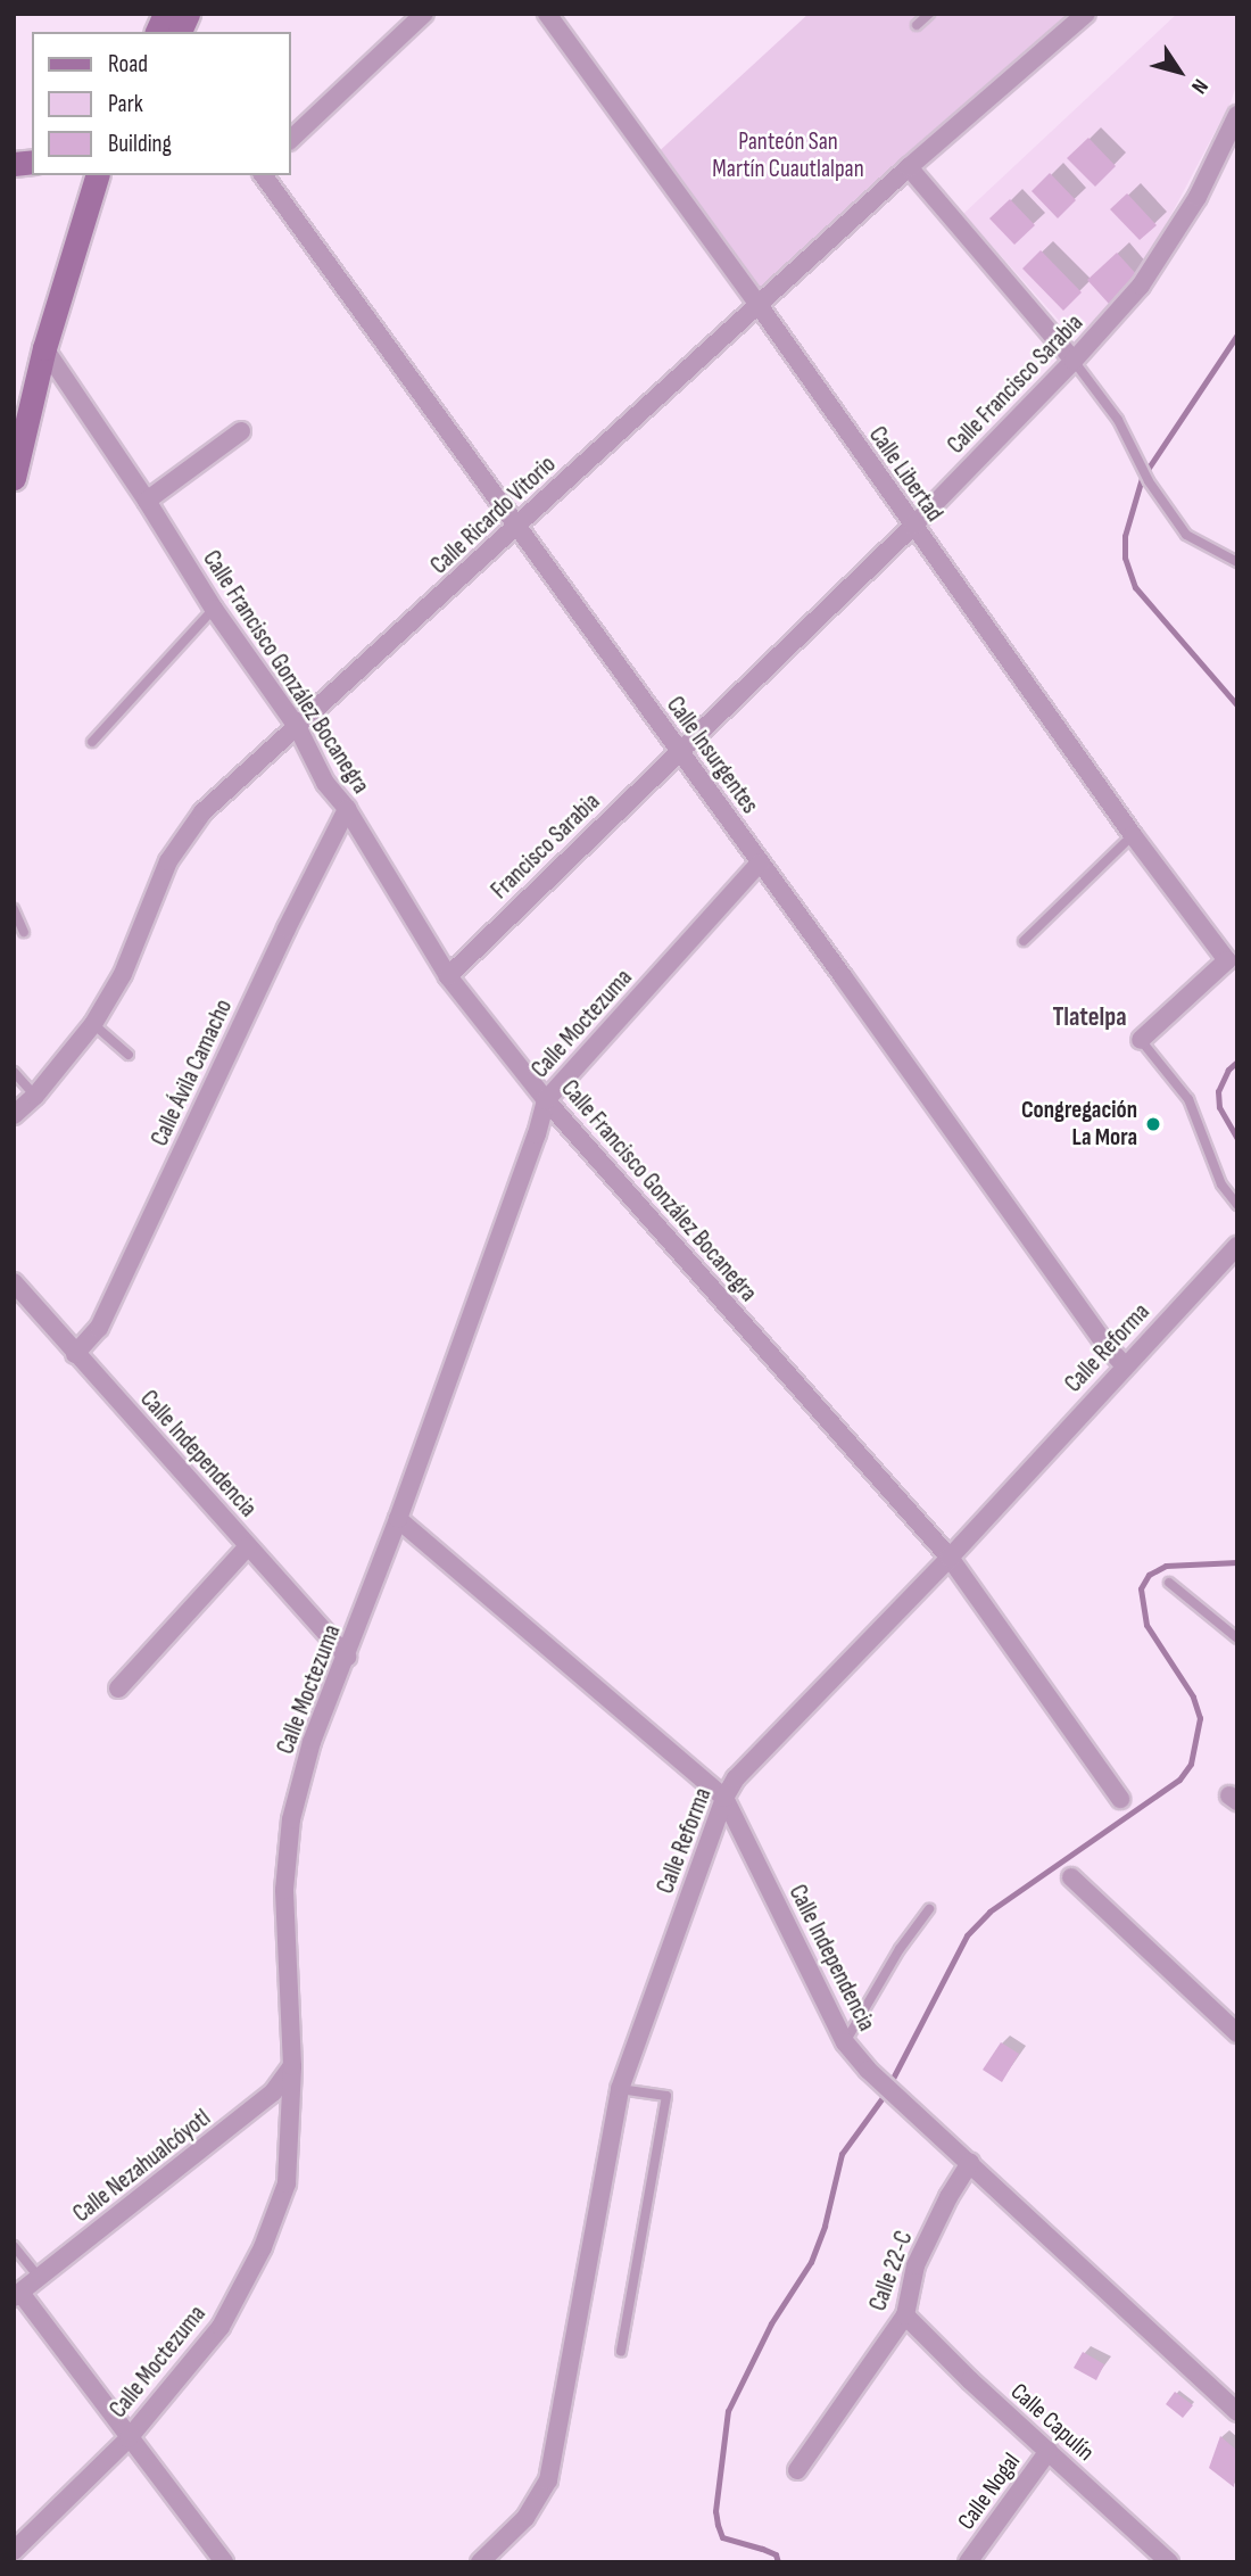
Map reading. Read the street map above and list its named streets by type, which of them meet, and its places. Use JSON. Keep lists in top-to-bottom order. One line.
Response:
{"streets":{"street":["Calle Francisco Sarabia","Calle Libertad","Calle Ricardo Vitorio","Calle Francisco González Bocanegra","Calle Insurgentes","Francisco Sarabia","Calle Moctezuma","Calle Ávila Camacho","Calle Reforma","Calle Independencia","Calle Nezahualcóyotl","Calle 22-C","Calle Capulín","Calle Nogal"]},"crossings":[["Calle Francisco Sarabia","Calle Libertad"],["Calle Francisco Sarabia","Calle Insurgentes"],["Calle Francisco Sarabia","Francisco Sarabia"],["Calle Libertad","Calle Ricardo Vitorio"],["Calle Ricardo Vitorio","Calle Francisco González Bocanegra"],["Calle Ricardo Vitorio","Calle Insurgentes"],["Calle Francisco González Bocanegra","Francisco Sarabia"],["Calle Francisco González Bocanegra","Calle Moctezuma"],["Calle Francisco González Bocanegra","Calle Ávila Camacho"],["Calle Francisco González Bocanegra","Calle Reforma"],["Calle Insurgentes","Francisco Sarabia"],["Calle Insurgentes","Calle Moctezuma"],["Calle Insurgentes","Calle Reforma"],["Calle Moctezuma","Calle Independencia"],["Calle Moctezuma","Calle Nezahualcóyotl"],["Calle Ávila Camacho","Calle Independencia"],["Calle Reforma","Calle Independencia"],["Calle Independencia","Calle 22-C"],["Calle 22-C","Calle Capulín"],["Calle Capulín","Calle Nogal"]],"districts":["Tlatelpa"],"parks":["Panteón San Martín Cuautlalpan"],"places":["Congregación La Mora"],"legend":["Road","Park","Building"],"north":"bottom right"}
